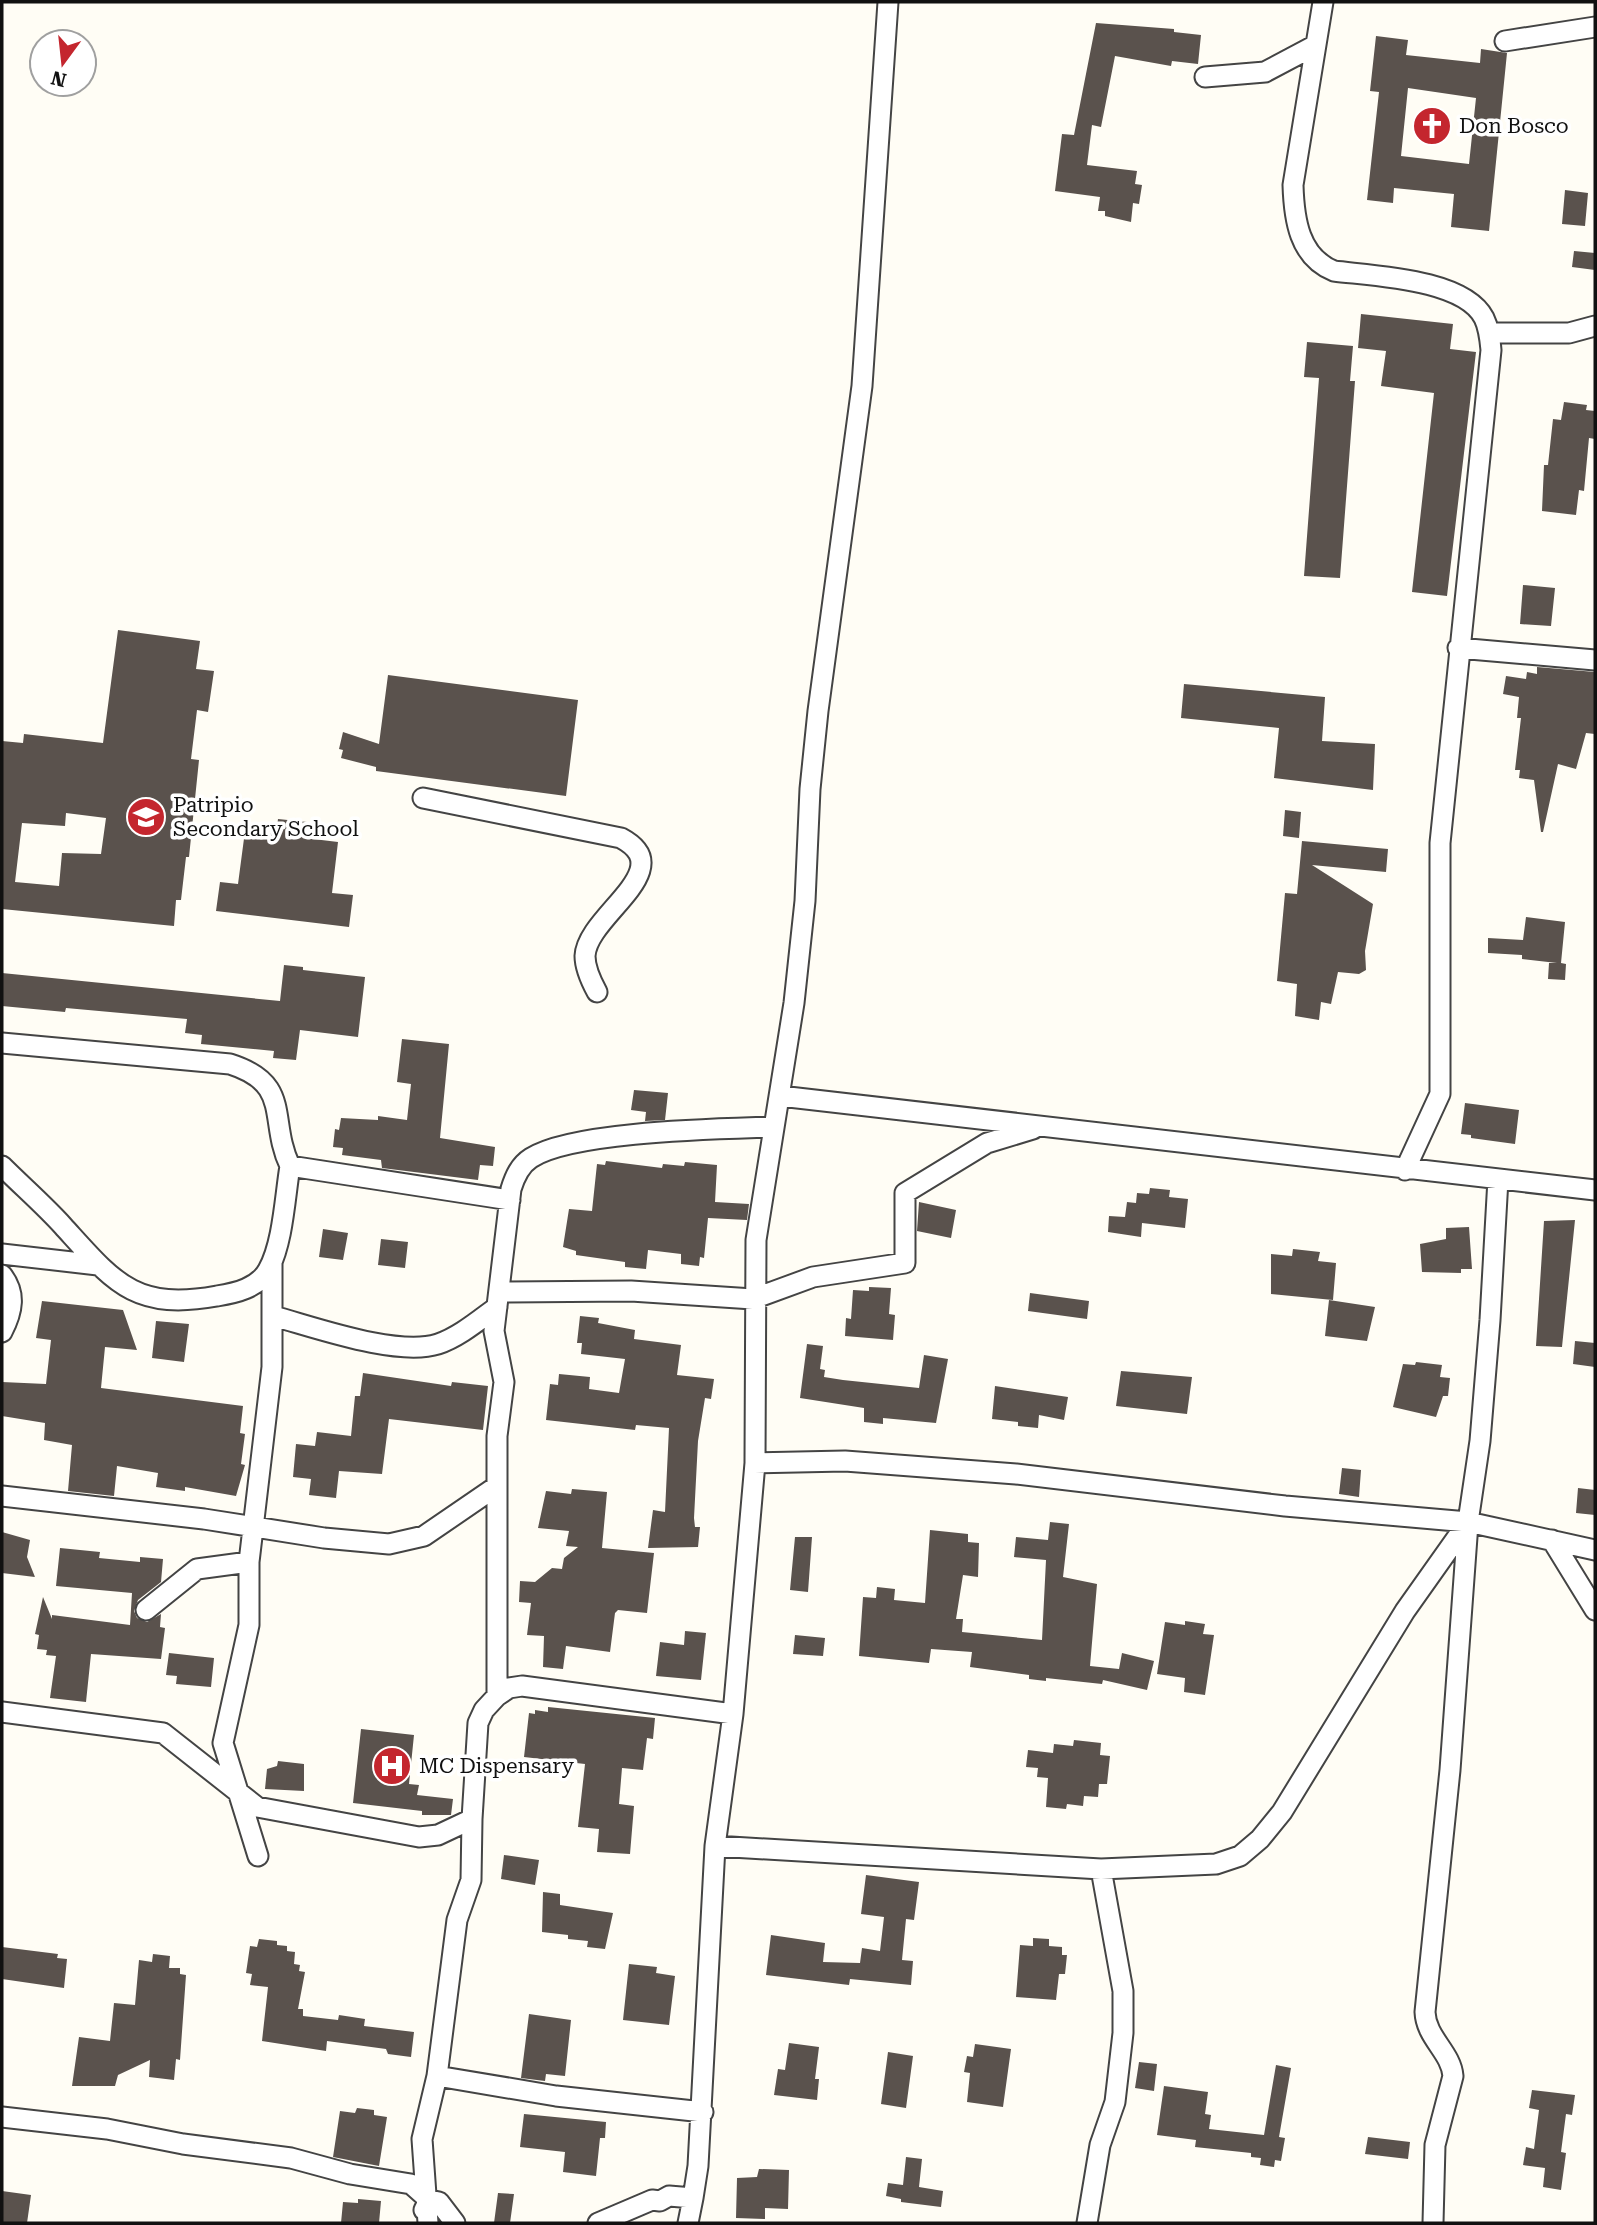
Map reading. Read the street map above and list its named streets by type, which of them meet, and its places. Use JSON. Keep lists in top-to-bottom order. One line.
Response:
{"places":{"church":["Don Bosco"],"school or university":["Patripio Secondary School"],"hospital":["MC Dispensary"]},"north":"bottom"}
